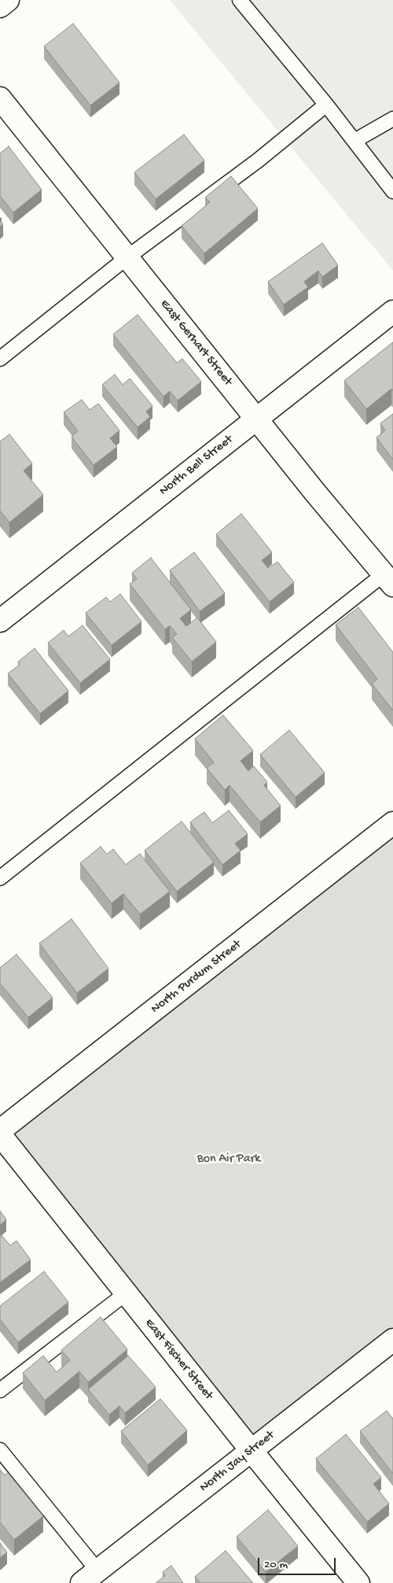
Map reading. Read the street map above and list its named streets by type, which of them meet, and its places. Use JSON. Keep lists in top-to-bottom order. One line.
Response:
{"streets":{"street":["East Gerhart Street","North Bell Street","North Purdum Street","East Fischer Street","North Jay Street"]},"crossings":[["East Gerhart Street","North Bell Street"],["East Fischer Street","North Jay Street"]],"parks":["Bon Air Park"],"scale_bar":"20 m"}
